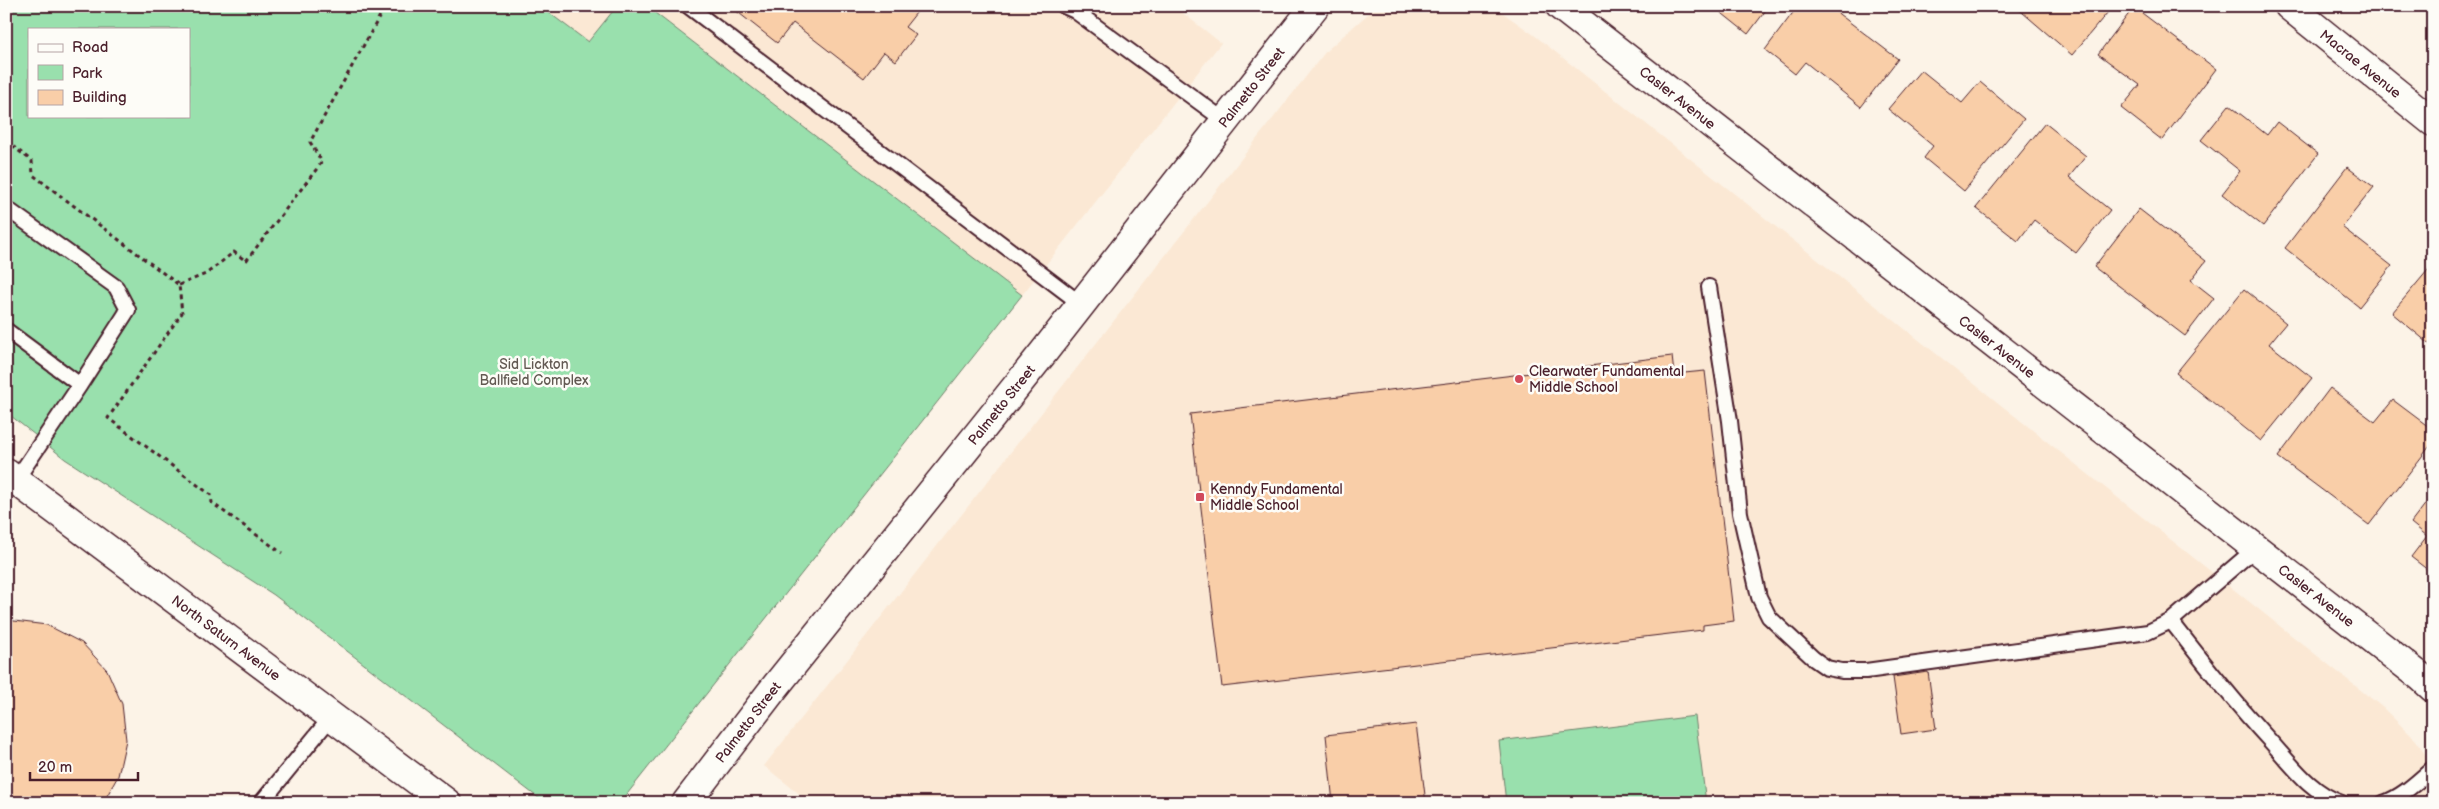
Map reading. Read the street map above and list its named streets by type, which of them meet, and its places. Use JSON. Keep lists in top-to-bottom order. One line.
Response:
{"streets":{"street":["Macrae Avenue","Palmetto Street","Casler Avenue","North Saturn Avenue"]},"parks":["Sid Lickton Ballfield Complex"],"places":{"other":["Clearwater Fundamental Middle School"],"transit":["Kenndy Fundamental Middle School"]},"legend":["Road","Park","Building"],"scale_bar":"20 m"}
